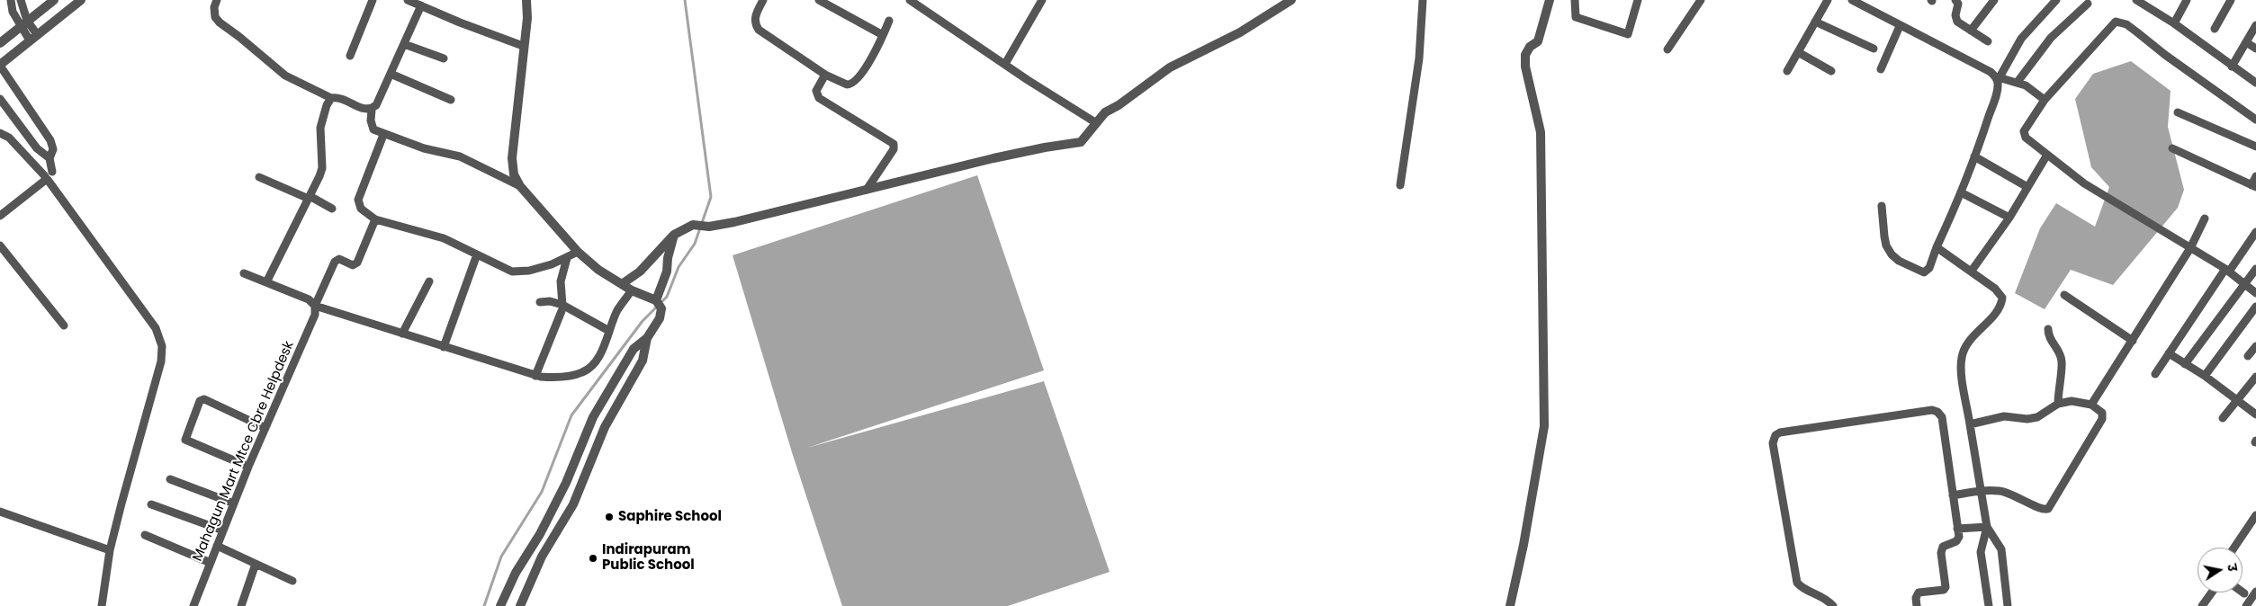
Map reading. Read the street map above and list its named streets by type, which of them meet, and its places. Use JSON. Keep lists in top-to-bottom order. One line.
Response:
{"streets":{"street":["Mahagun Mart Mtce Cbre Helpdesk"]},"places":["Saphire School","Indirapuram Public School"],"north":"right"}
